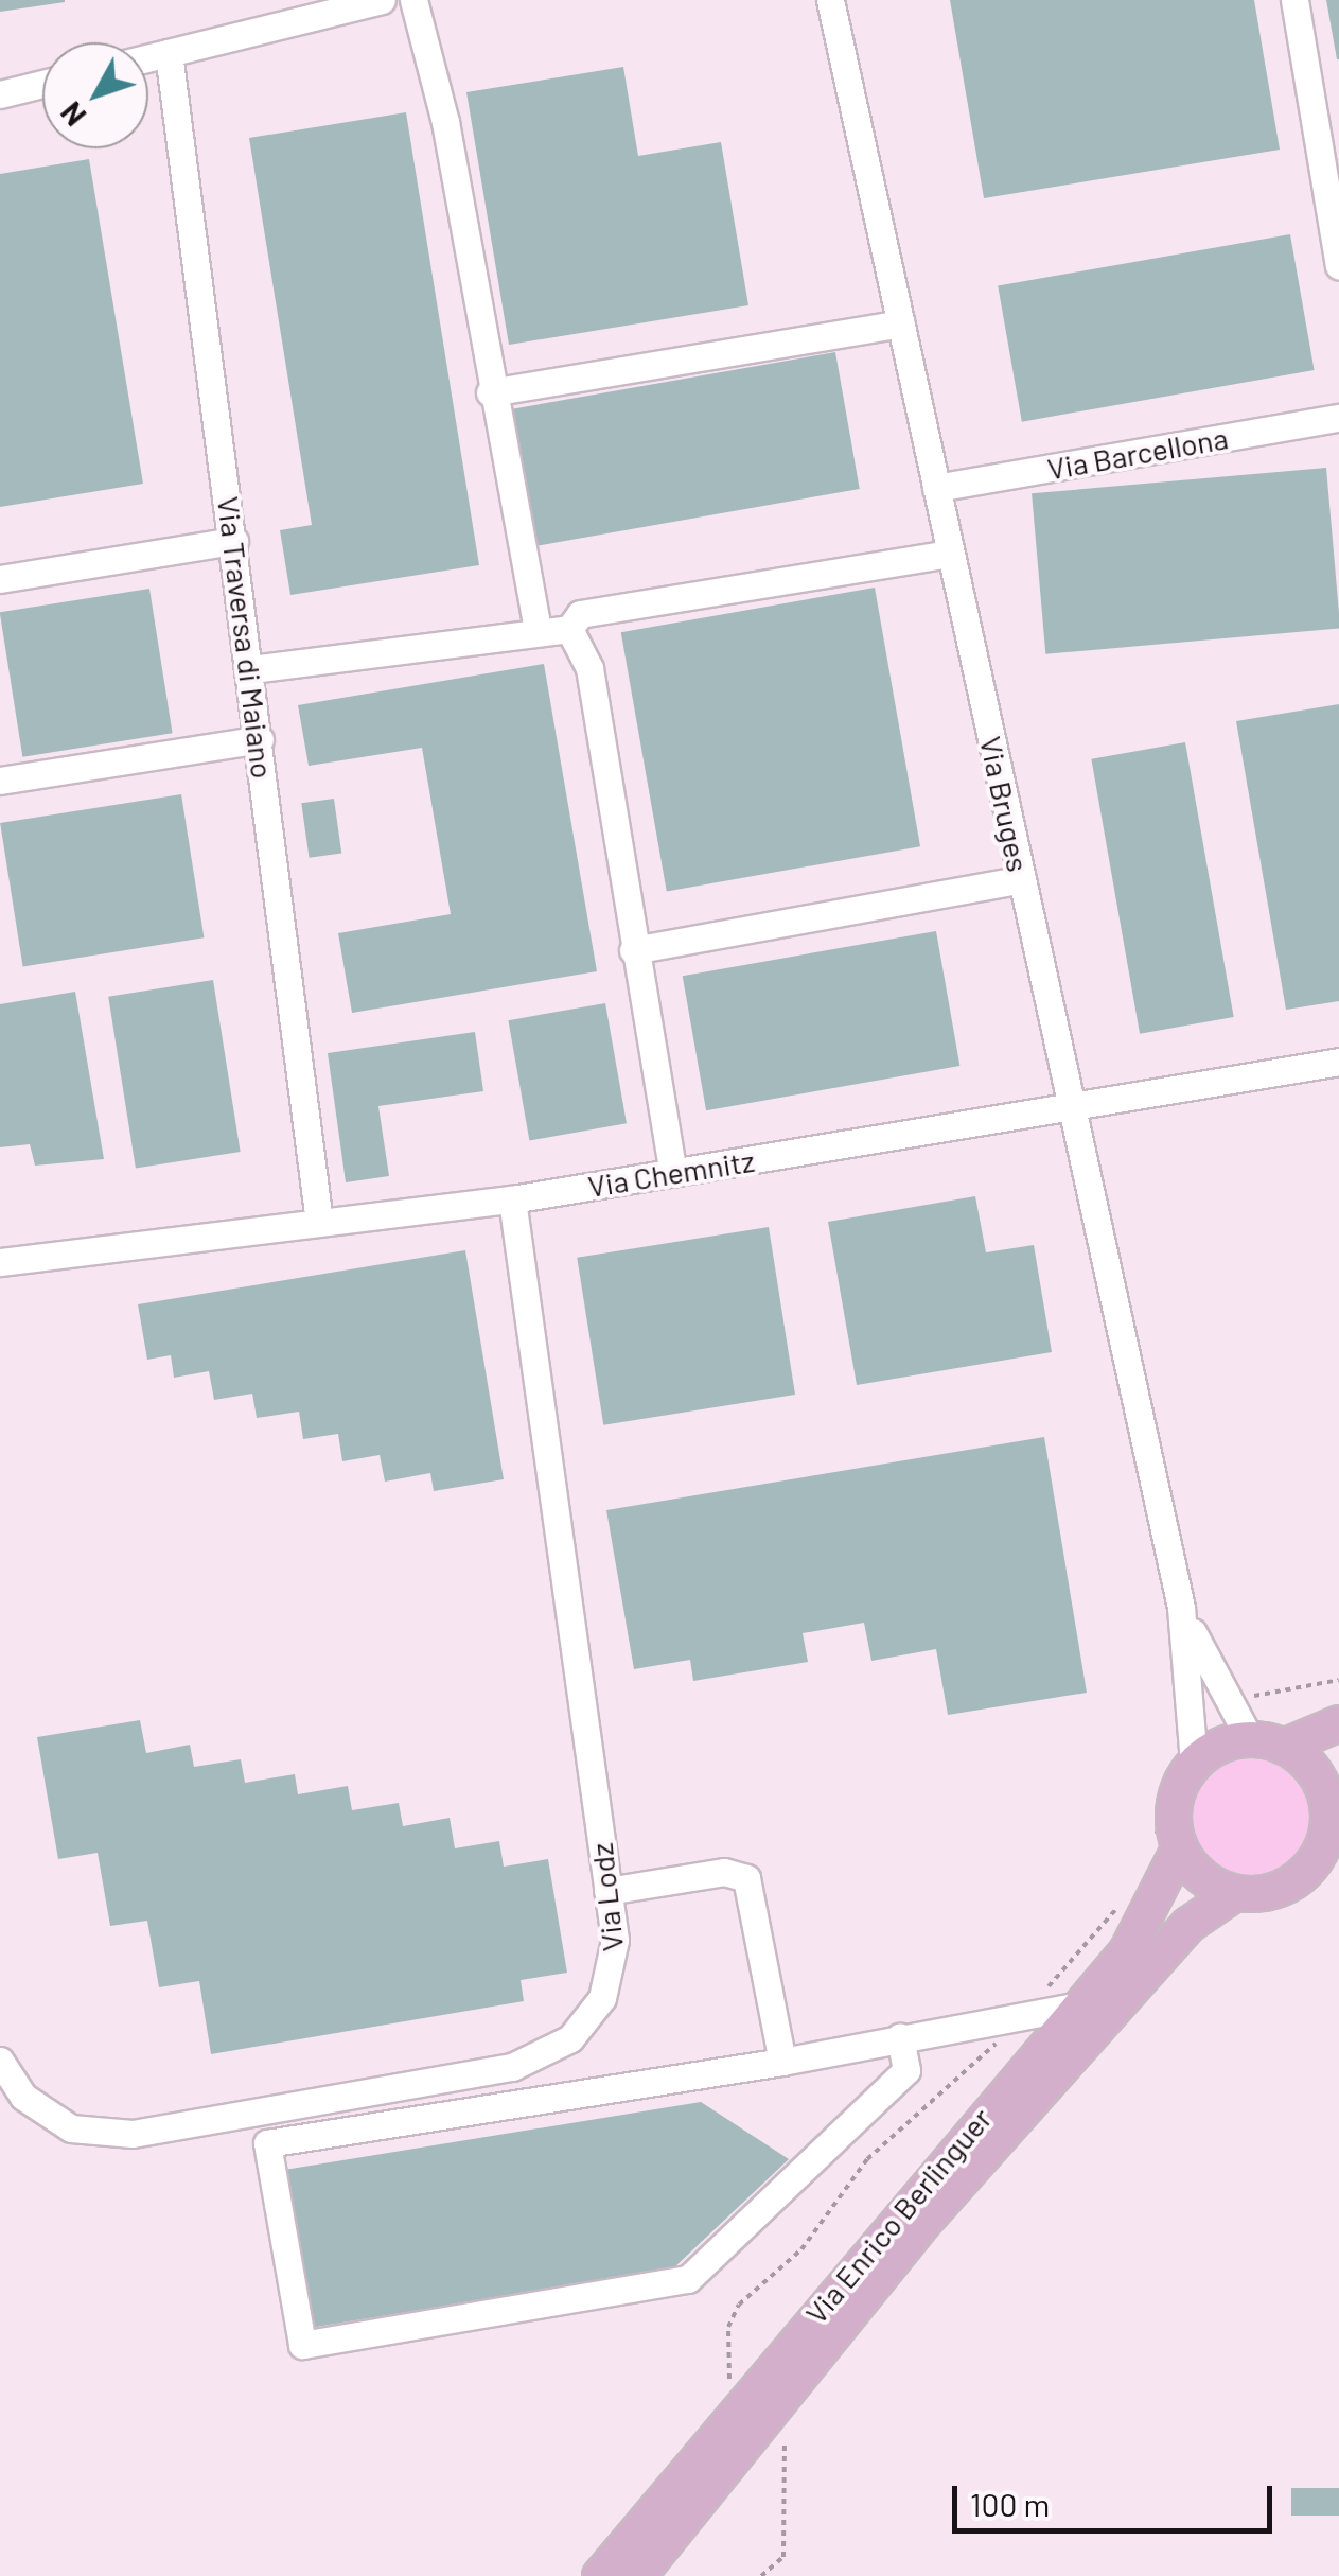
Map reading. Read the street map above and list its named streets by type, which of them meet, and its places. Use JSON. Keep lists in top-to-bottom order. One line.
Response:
{"streets":{"main road":["Via Enrico Berlinguer"],"street":["Via Barcellona","Via Traversa di Maiano","Via Bruges","Via Chemnitz","Via Lodz"]},"crossings":[["Via Barcellona","Via Bruges"],["Via Traversa di Maiano","Via Chemnitz"],["Via Bruges","Via Chemnitz"],["Via Bruges","Via Enrico Berlinguer"],["Via Chemnitz","Via Lodz"]],"scale_bar":"100 m","north":"bottom left"}
